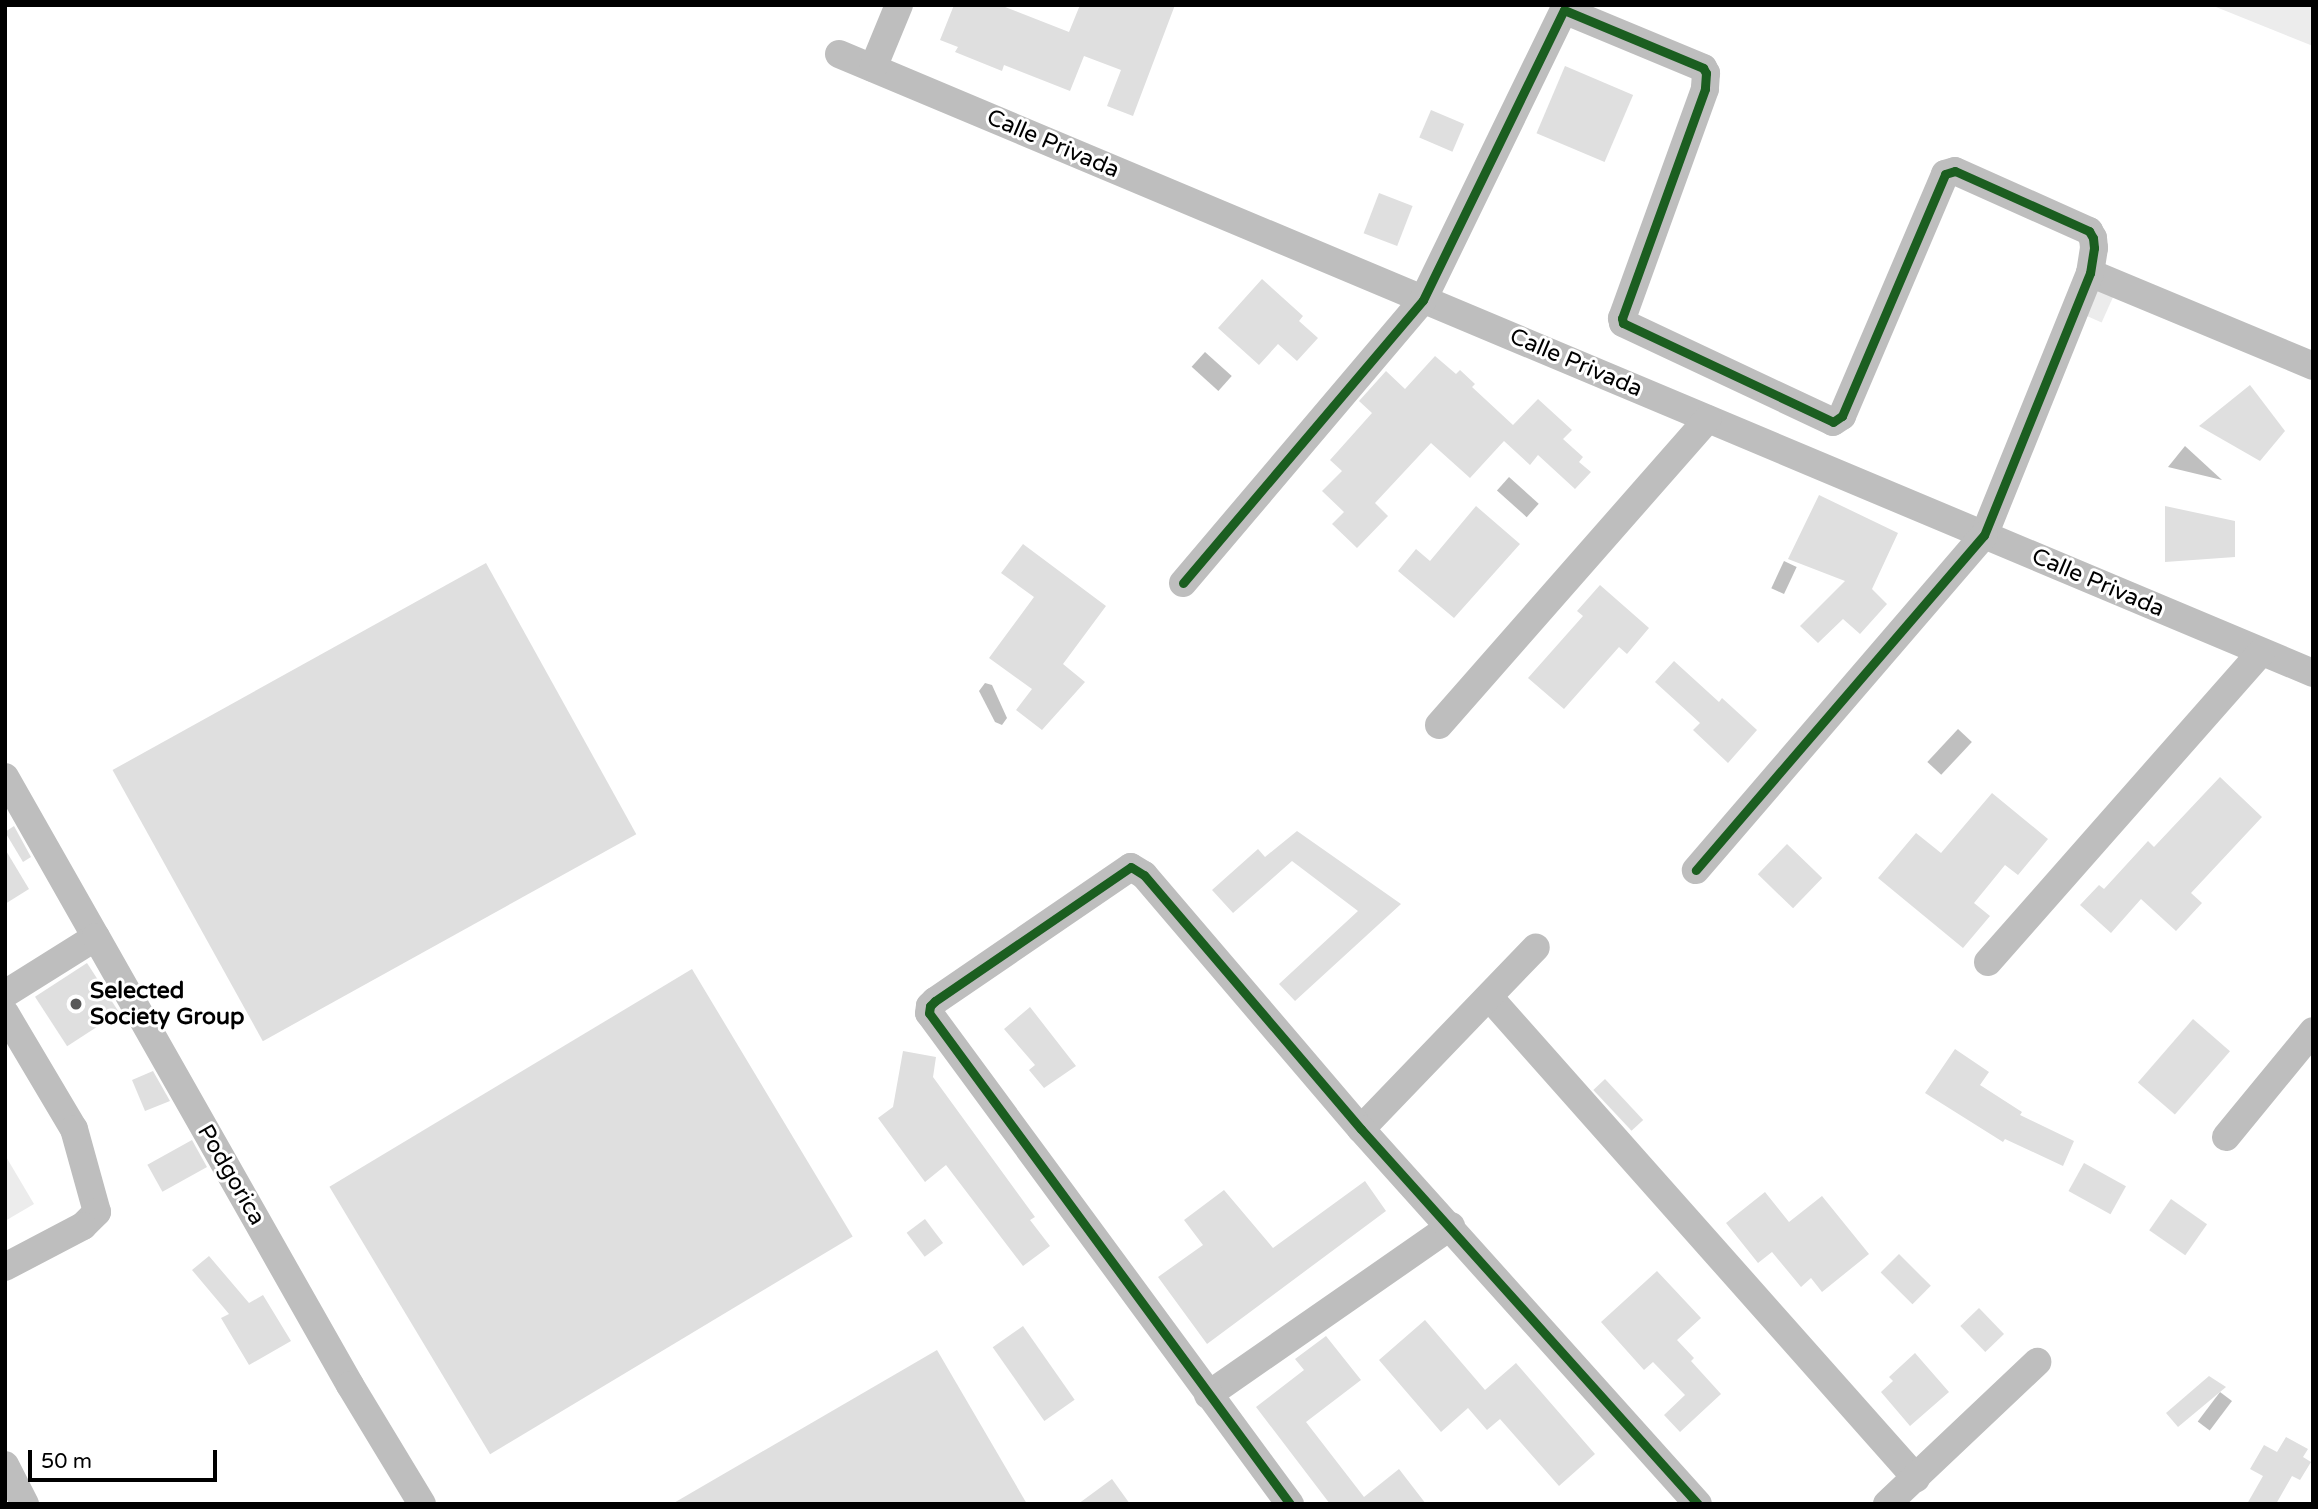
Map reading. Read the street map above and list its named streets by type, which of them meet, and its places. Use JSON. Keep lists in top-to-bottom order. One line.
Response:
{"streets":{"street":["Calle Privada","Podgorica"]},"places":["Selected Society Group"],"scale_bar":"50 m"}
